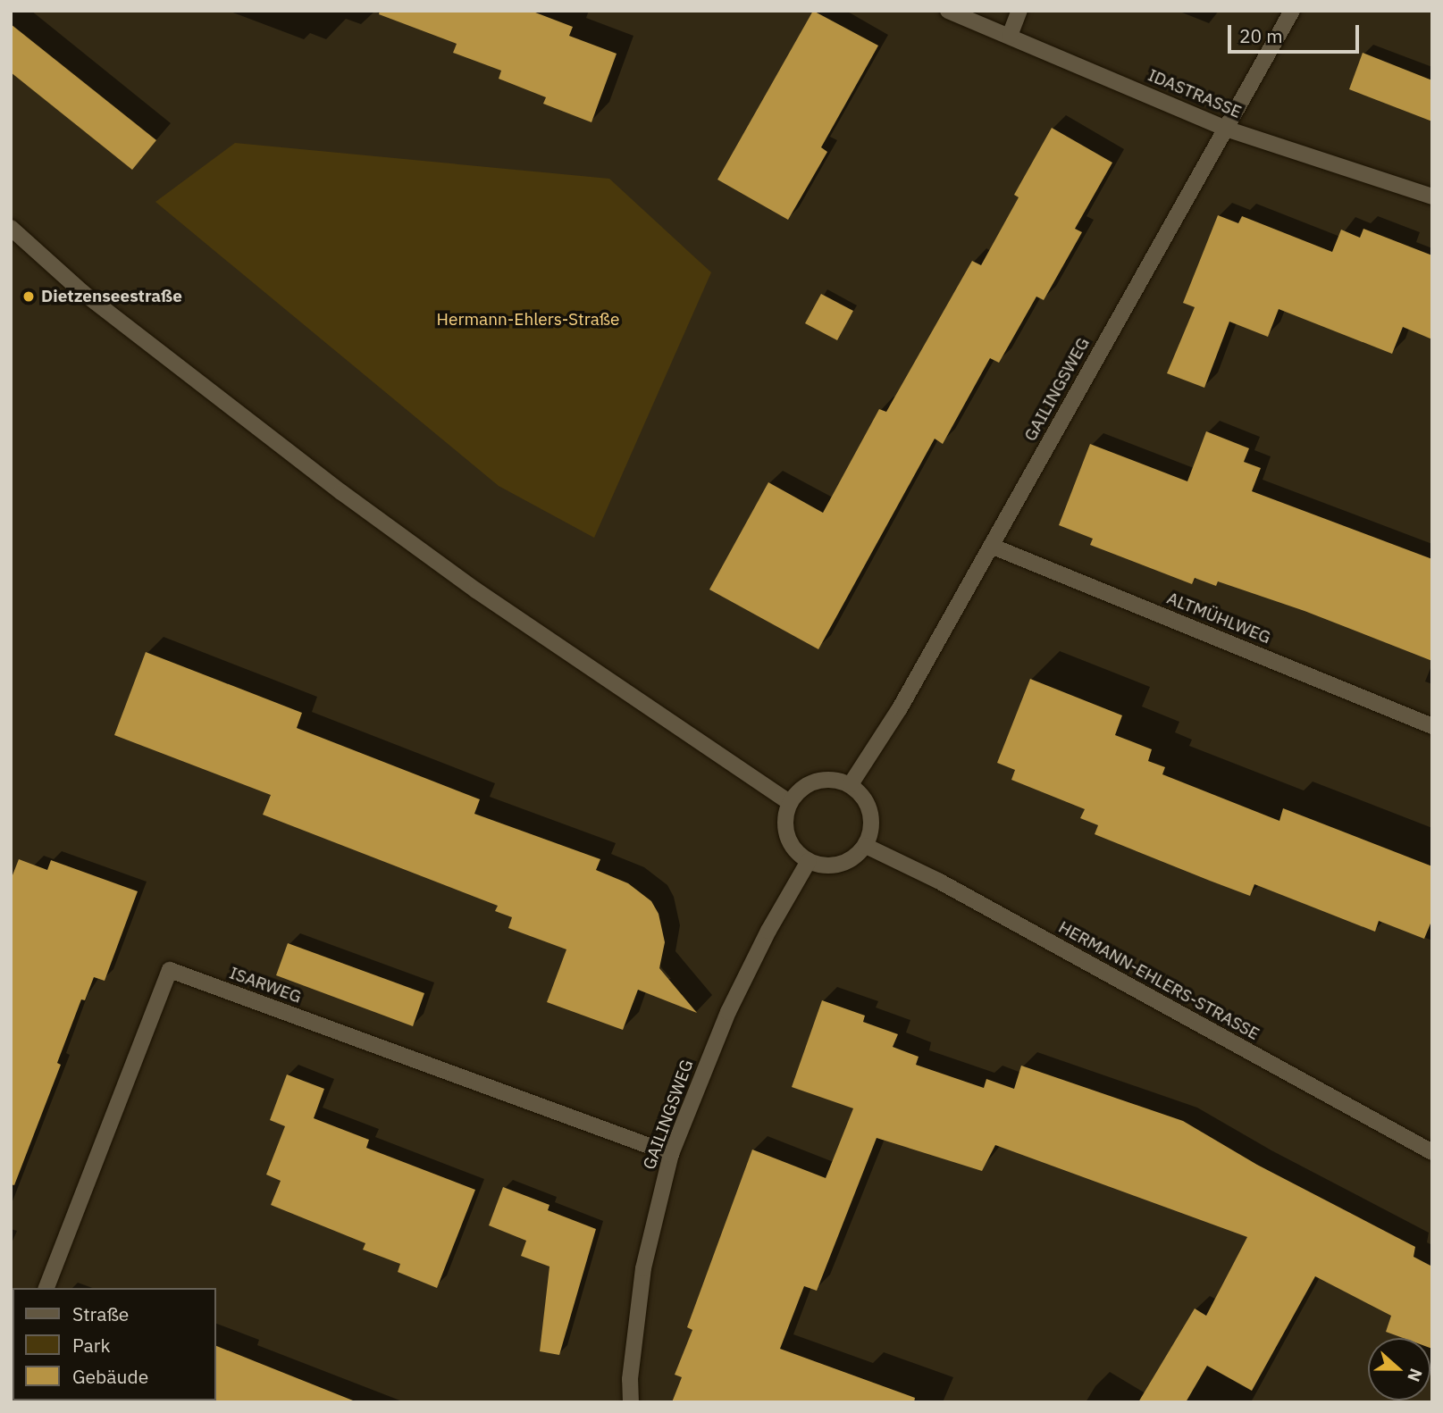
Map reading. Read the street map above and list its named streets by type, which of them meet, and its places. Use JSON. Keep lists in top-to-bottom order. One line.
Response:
{"streets":{"street":["IDASTRASSE","GAILINGSWEG","ALTMÜHLWEG","HERMANN-EHLERS-STRASSE","ISARWEG"]},"crossings":[["IDASTRASSE","GAILINGSWEG"],["GAILINGSWEG","ALTMÜHLWEG"],["GAILINGSWEG","HERMANN-EHLERS-STRASSE"],["GAILINGSWEG","ISARWEG"]],"parks":["Hermann-Ehlers-Straße"],"places":["Dietzenseestraße"],"legend":["Straße","Park","Gebäude"],"scale_bar":"20 m","north":"right"}
